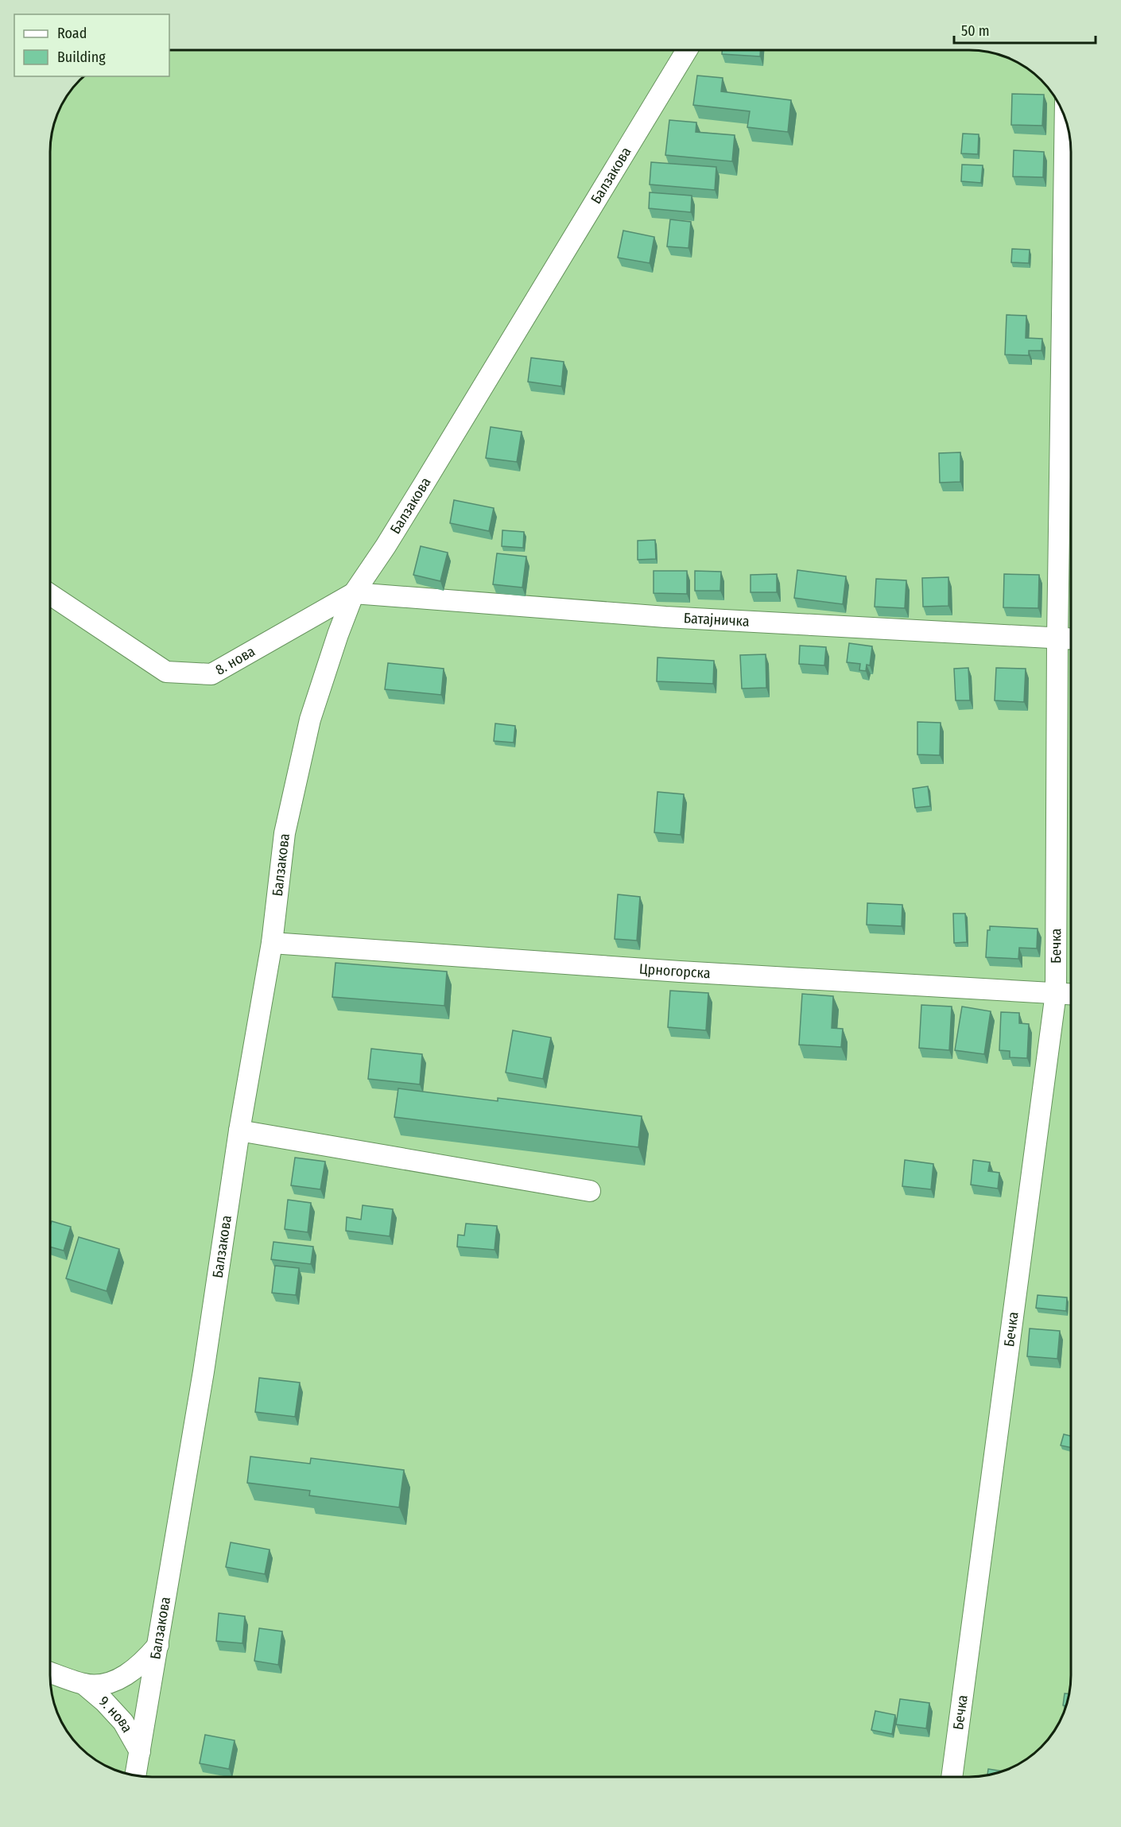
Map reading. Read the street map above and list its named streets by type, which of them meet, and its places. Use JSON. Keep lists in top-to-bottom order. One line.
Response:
{"streets":{"street":["Балзакова","Батајничка","8. нова","Бечка","Црногорска","9. нова"]},"crossings":[["Балзакова","Батајничка"],["Балзакова","8. нова"],["Балзакова","Црногорска"],["Балзакова","9. нова"],["Батајничка","8. нова"],["Батајничка","Бечка"],["Бечка","Црногорска"]],"legend":["Road","Building"],"scale_bar":"50 m"}
